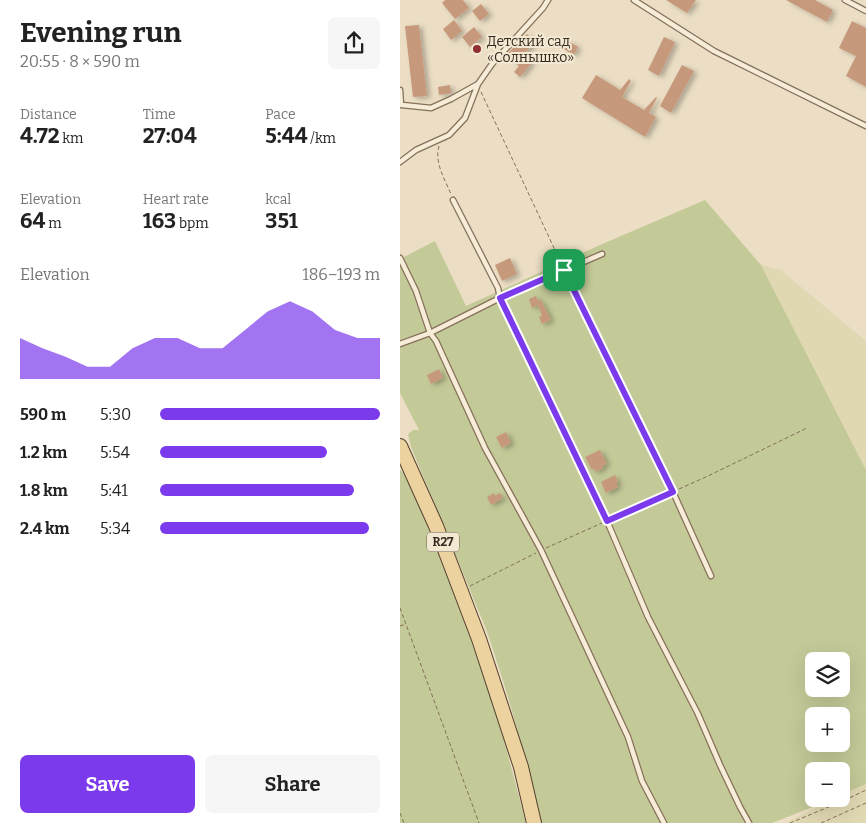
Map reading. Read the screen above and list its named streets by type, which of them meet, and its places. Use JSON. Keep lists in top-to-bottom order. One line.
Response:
{"streets":{"main road":["R27"]},"places":["Детский сад «Солнышко»"],"page":{"heading":["Evening run","20:55 · 8 × 590 m"],"stats":[["Distance","4.72 km"],["Time","27:04"],["Pace","5:44 /km"],["Elevation","64 m"],["Heart rate","163 bpm"],["kcal","351"]],"chart":["Elevation","186–193 m"],"list":[{"name":"590 m","note":"5:30"},{"name":"1.2 km","note":"5:54"},{"name":"1.8 km","note":"5:41"},{"name":"2.4 km","note":"5:34"}],"map_buttons":["+","−"],"buttons":["Save","Share"]}}
